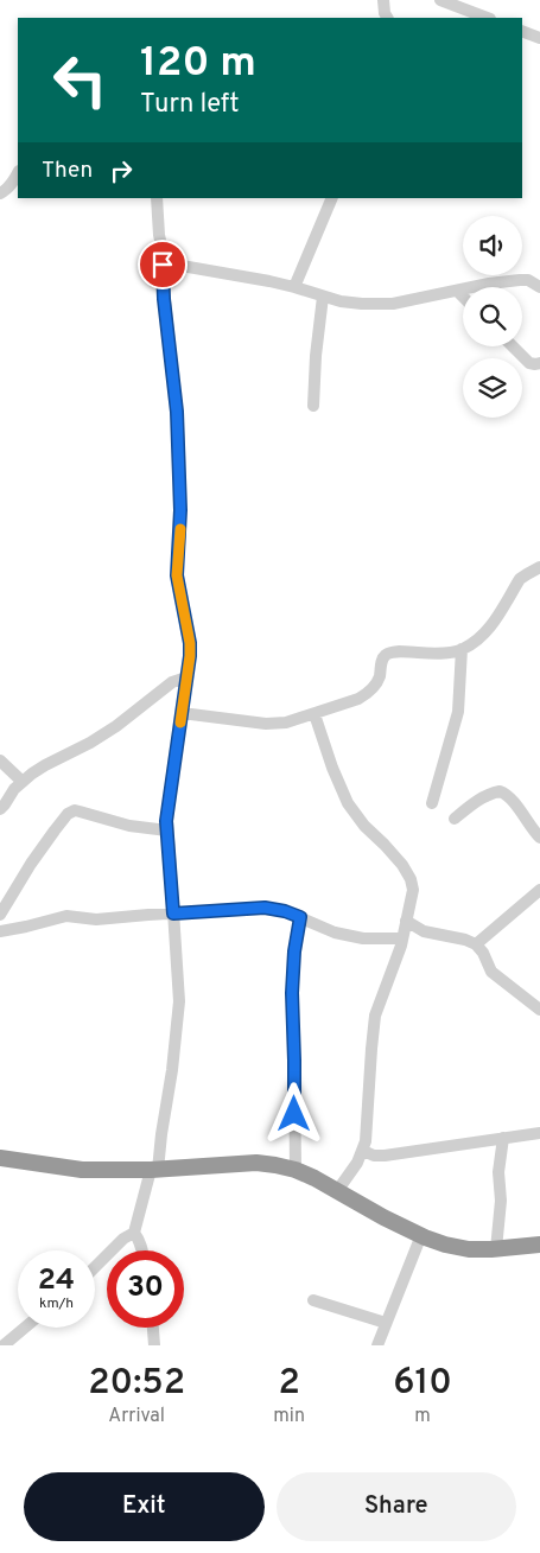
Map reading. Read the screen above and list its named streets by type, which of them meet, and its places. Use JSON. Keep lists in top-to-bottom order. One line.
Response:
{"page":{"turn":["120 m","Turn left"],"then":"Then","speed":"24 km/h","limit":"30","eta":["20:52","Arrival","2","min","610","m"],"buttons":["Exit","Share"]}}
